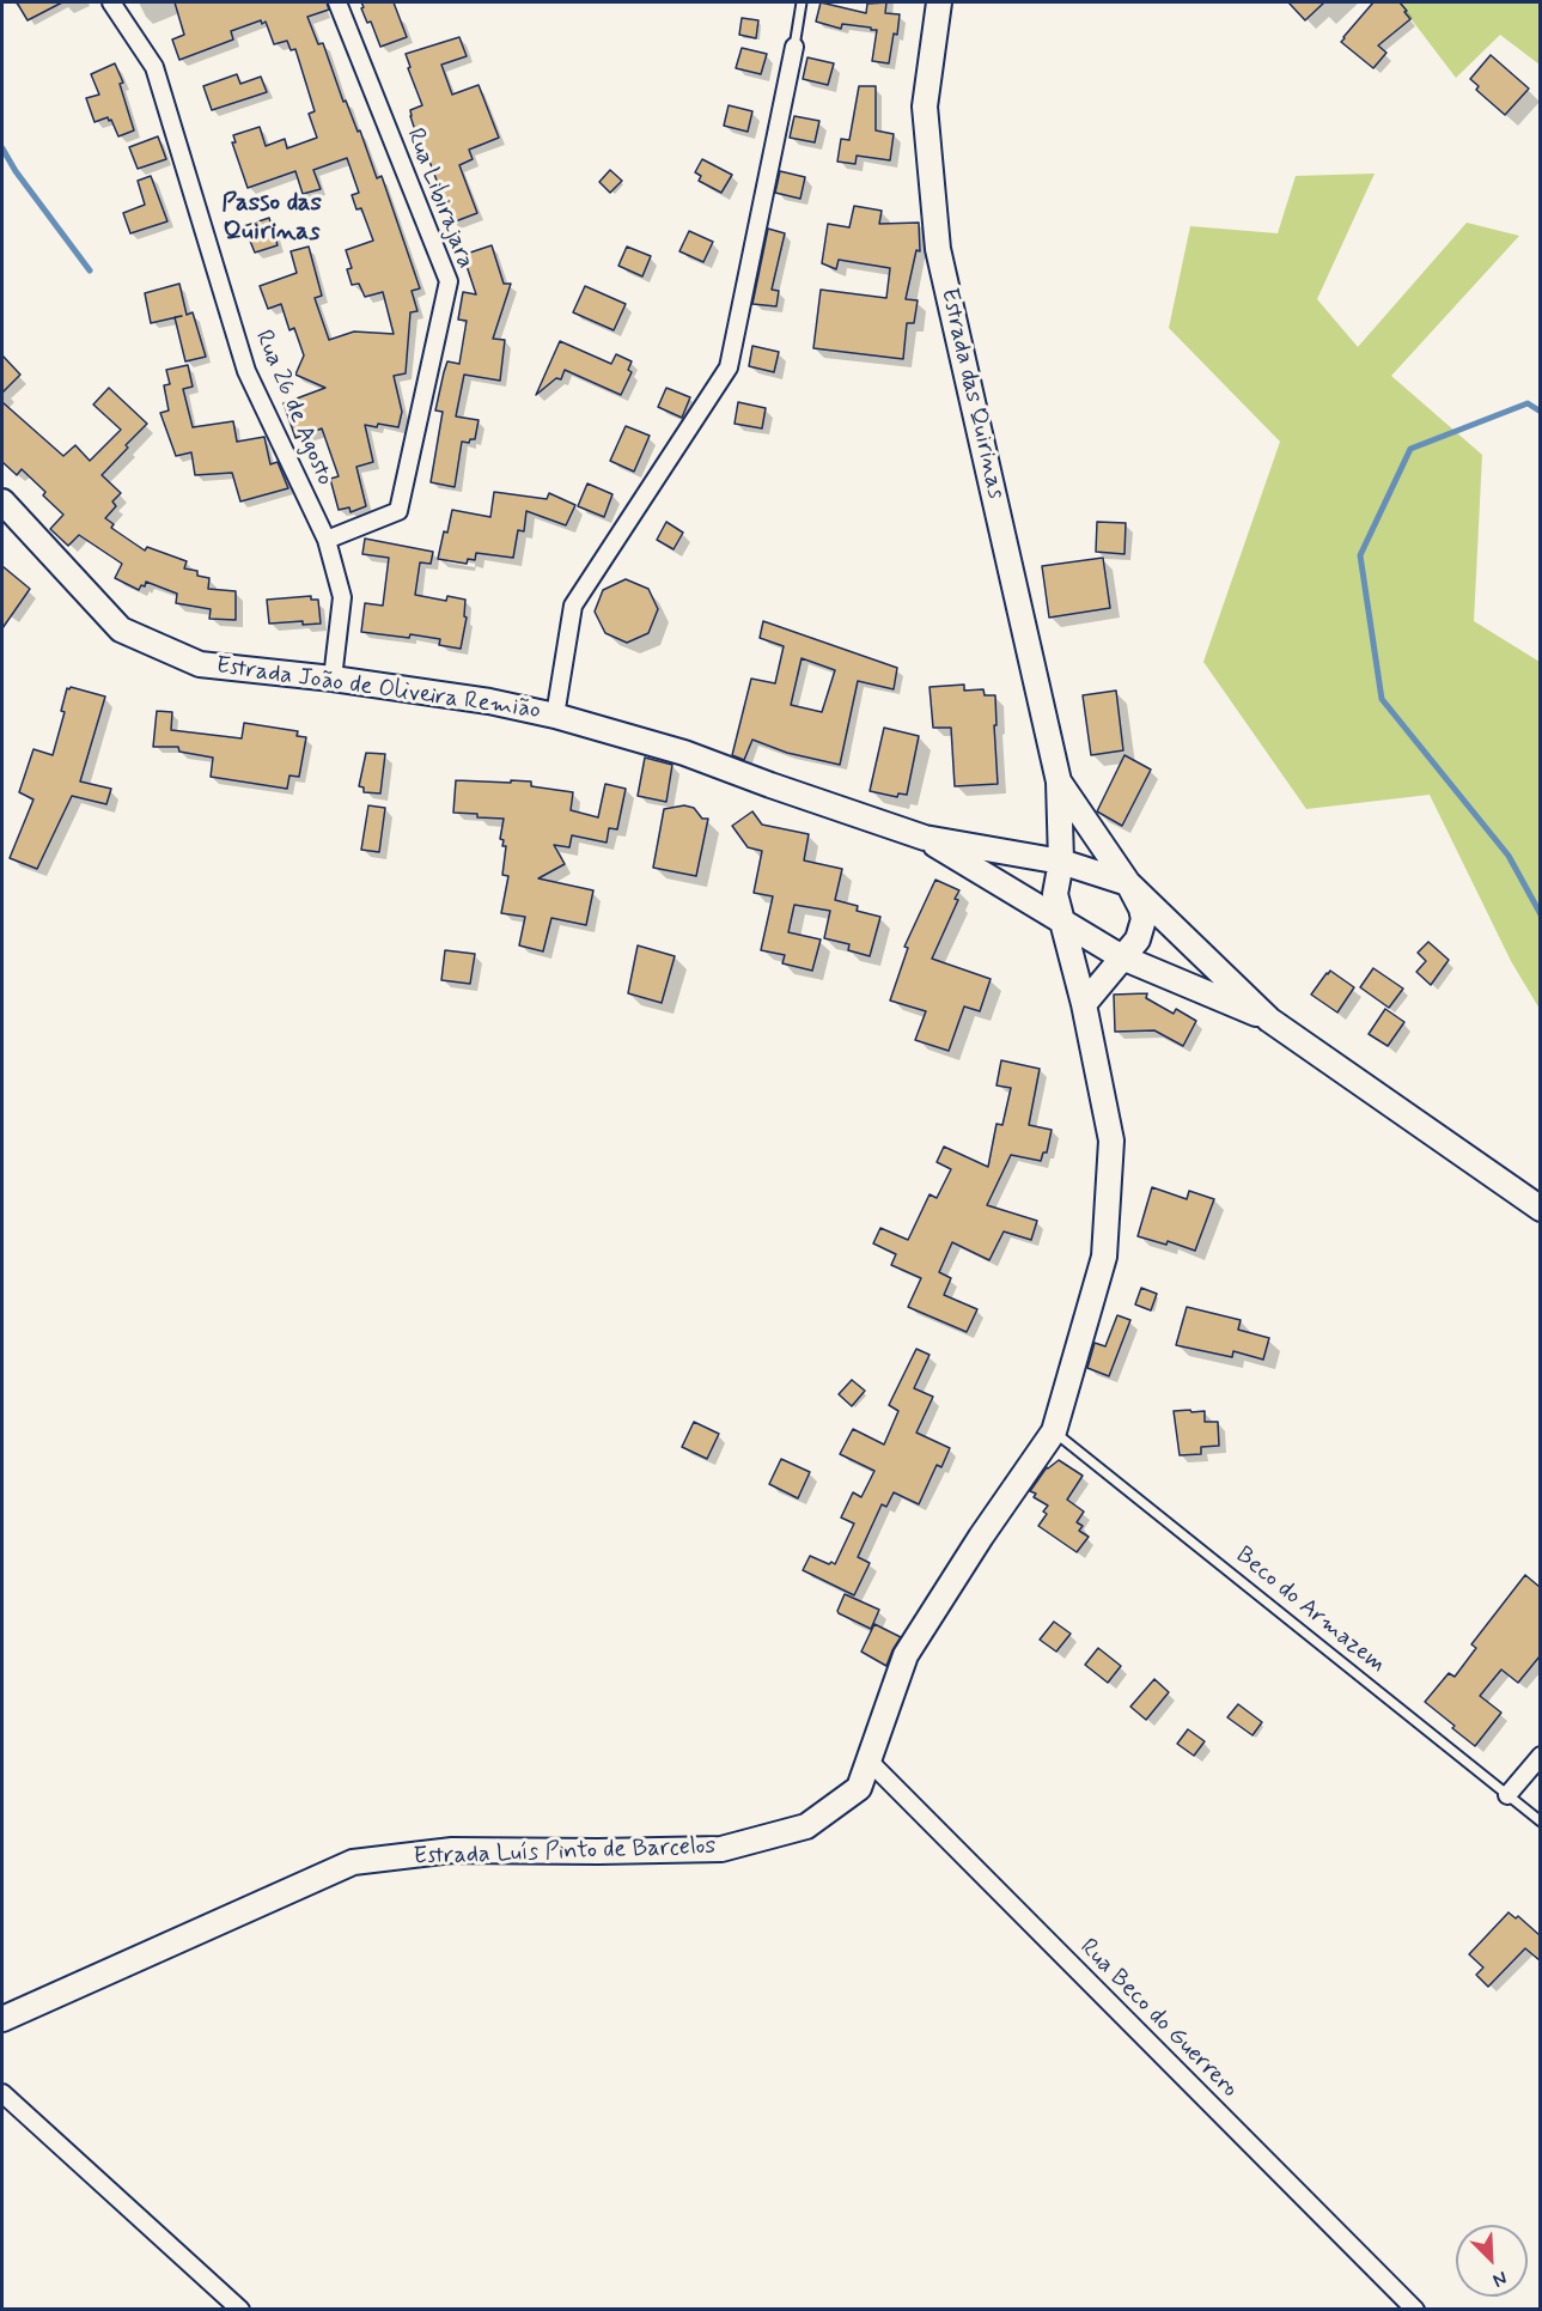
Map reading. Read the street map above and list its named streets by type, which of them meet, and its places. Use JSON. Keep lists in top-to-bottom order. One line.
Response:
{"streets":{"street":["Rua Libirajara","Estrada das Quirinas","Rua 26 de Agosto","Estrada João de Oliveira Remião","Estrada Luís Pinto de Barcelos","Rua Beco do Guerrero"],"lane":["Beco do Armazem"]},"crossings":[["Rua Libirajara","Rua 26 de Agosto"],["Estrada das Quirinas","Estrada João de Oliveira Remião"],["Estrada das Quirinas","Estrada Luís Pinto de Barcelos"],["Rua 26 de Agosto","Estrada João de Oliveira Remião"],["Estrada João de Oliveira Remião","Estrada Luís Pinto de Barcelos"],["Beco do Armazem","Estrada Luís Pinto de Barcelos"],["Estrada Luís Pinto de Barcelos","Rua Beco do Guerrero"]],"districts":["Passo das Quirinas"],"north":"bottom right"}
